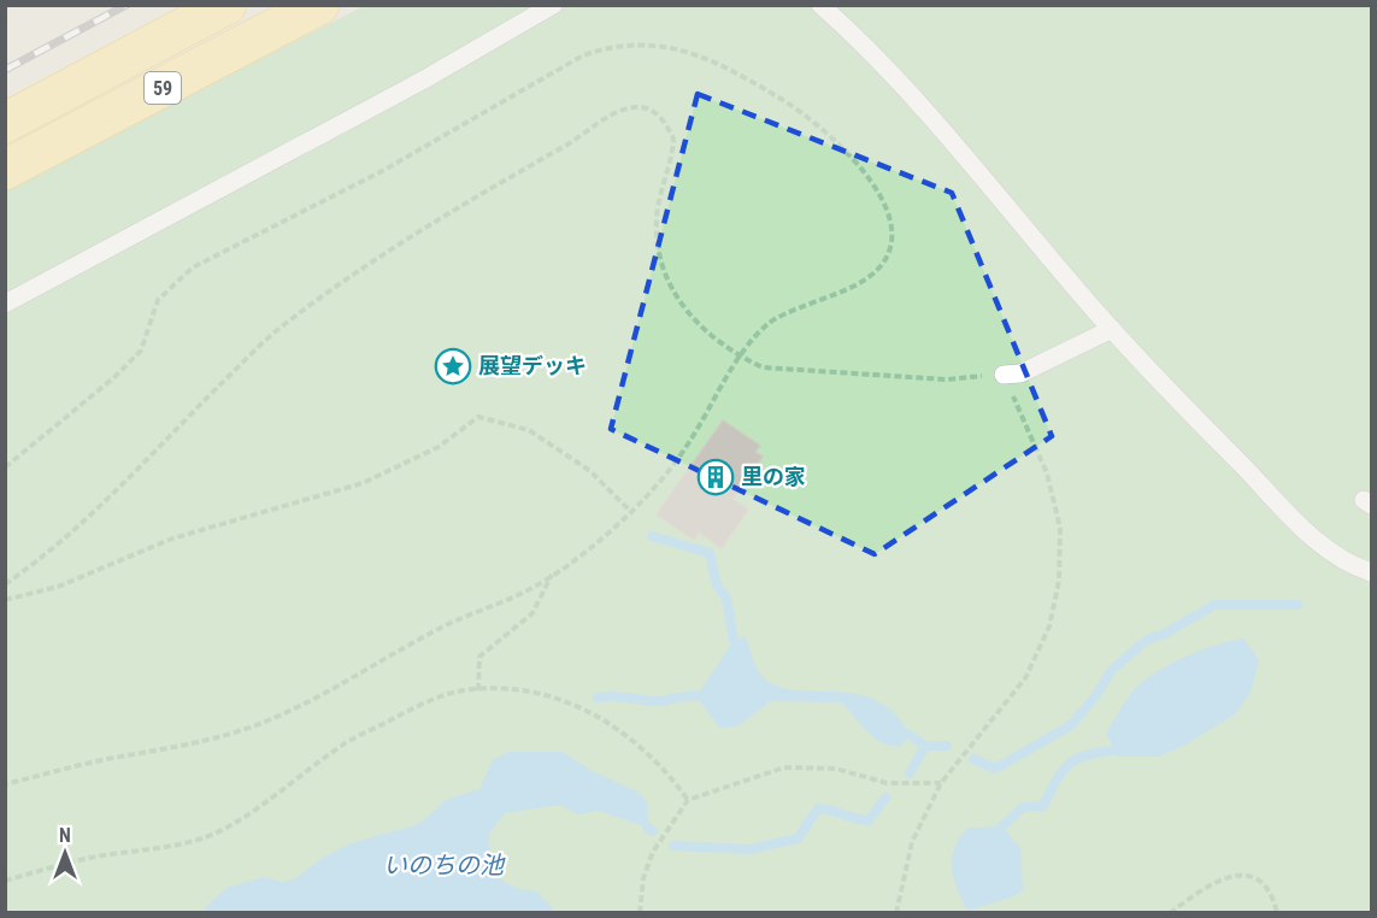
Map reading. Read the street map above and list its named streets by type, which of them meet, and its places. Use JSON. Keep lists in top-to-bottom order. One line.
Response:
{"streets":{"main road":["59"]},"water":["いのちの池"],"places":{"place":["展望デッキ"],"building":["里の家"]},"north":"top"}
